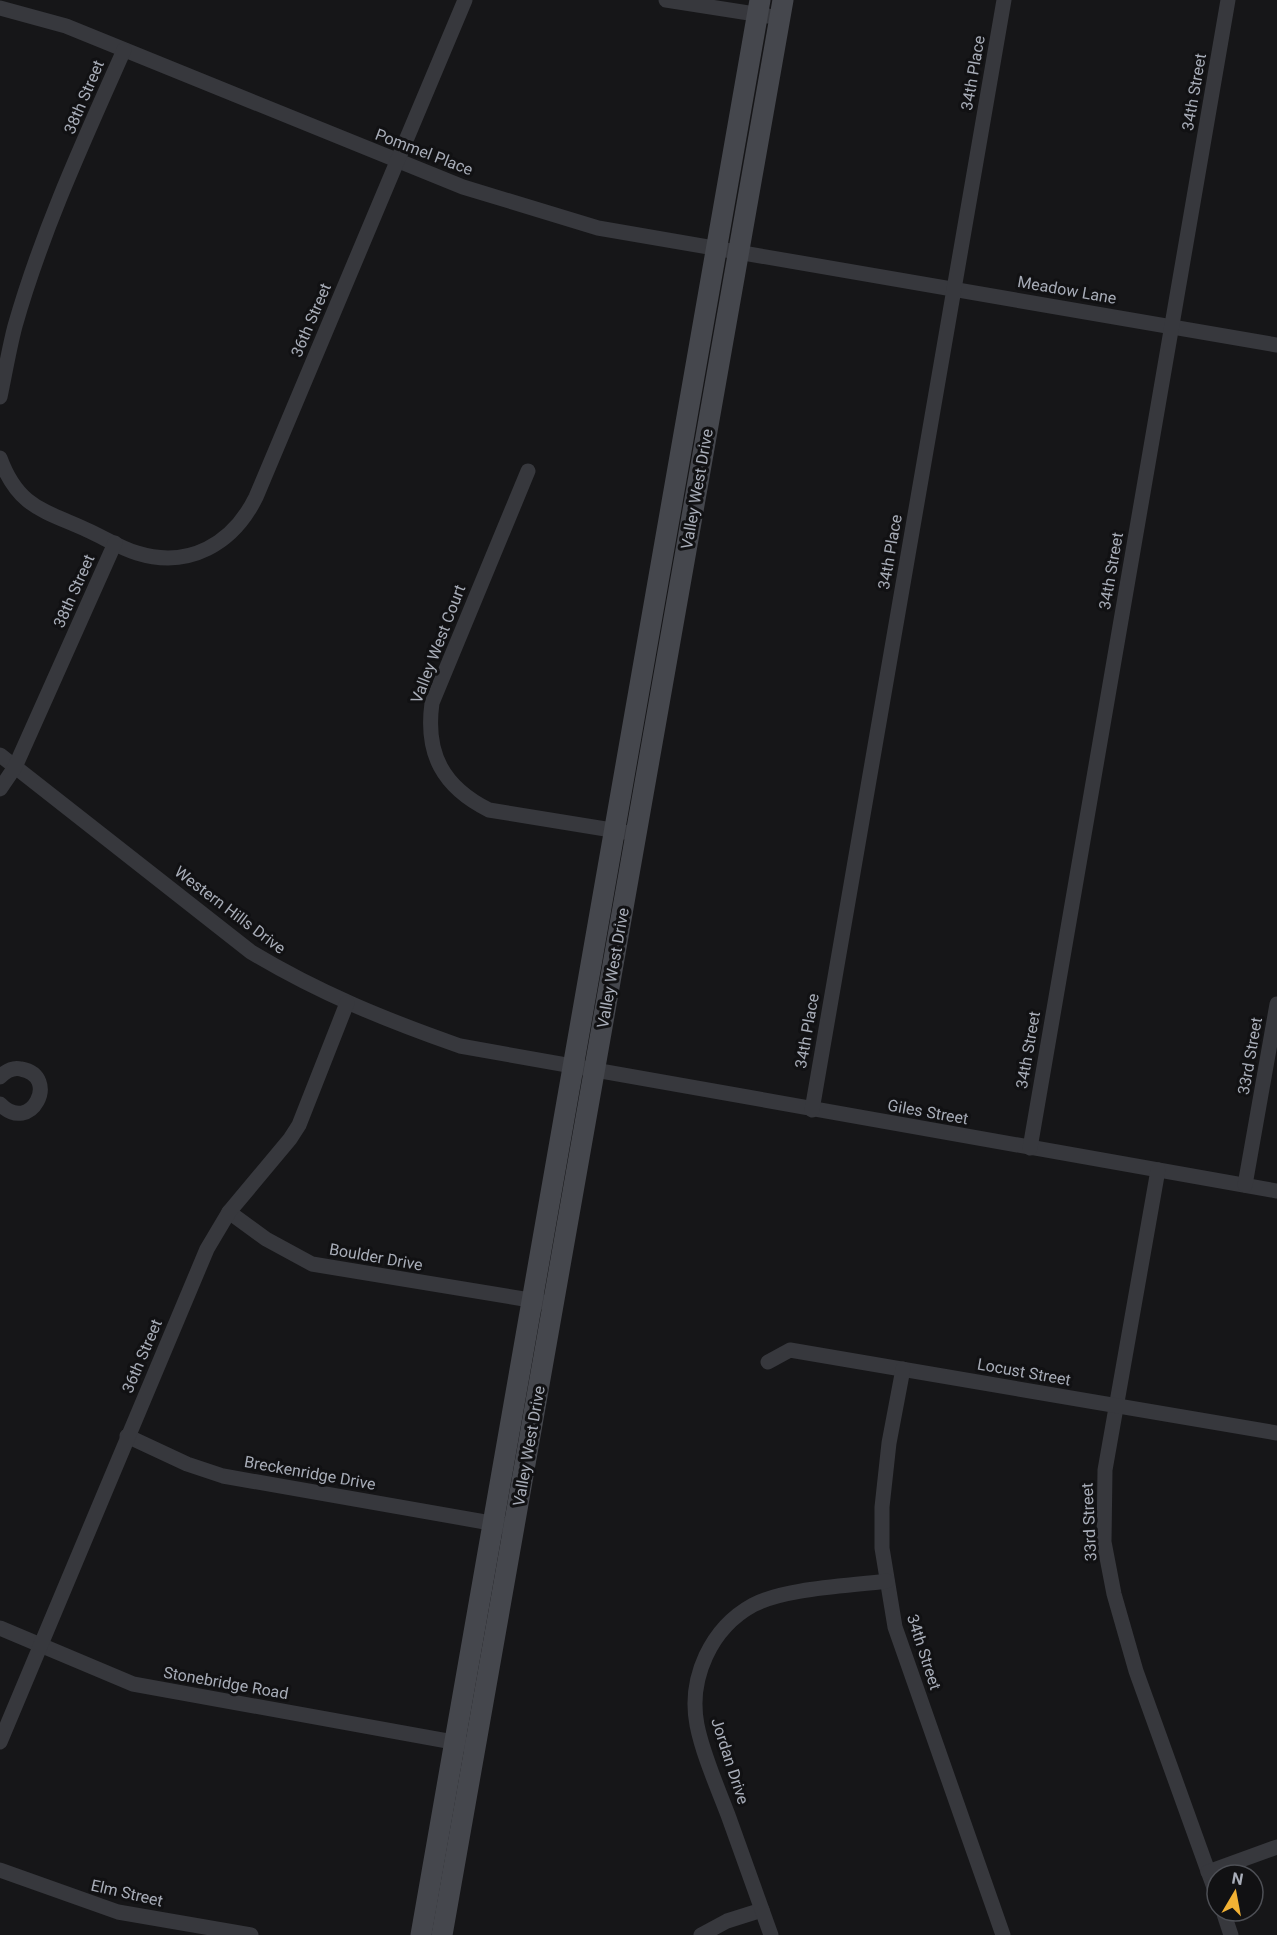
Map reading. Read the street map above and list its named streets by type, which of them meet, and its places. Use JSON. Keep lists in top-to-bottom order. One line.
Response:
{"streets":{"main road":["Valley West Drive"],"street":["34th Place","34th Street","38th Street","Pommel Place","Meadow Lane","36th Street","Valley West Court","Western Hills Drive","33rd Street","Giles Street","Boulder Drive","Locust Street","Breckenridge Drive","Stonebridge Road","Jordan Drive","Elm Street"]},"crossings":[["34th Place","Meadow Lane"],["34th Place","Giles Street"],["34th Street","Meadow Lane"],["34th Street","Giles Street"],["34th Street","Locust Street"],["34th Street","Jordan Drive"],["38th Street","Pommel Place"],["38th Street","36th Street"],["38th Street","Western Hills Drive"],["Pommel Place","Meadow Lane"],["Pommel Place","36th Street"],["Pommel Place","Valley West Drive"],["36th Street","Western Hills Drive"],["36th Street","Boulder Drive"],["36th Street","Breckenridge Drive"],["36th Street","Stonebridge Road"],["Valley West Drive","Valley West Court"],["Valley West Drive","Western Hills Drive"],["Valley West Drive","Giles Street"],["Valley West Drive","Boulder Drive"],["Valley West Drive","Breckenridge Drive"],["Valley West Drive","Stonebridge Road"],["Western Hills Drive","Giles Street"],["33rd Street","Giles Street"],["33rd Street","Locust Street"]],"north":"top"}
